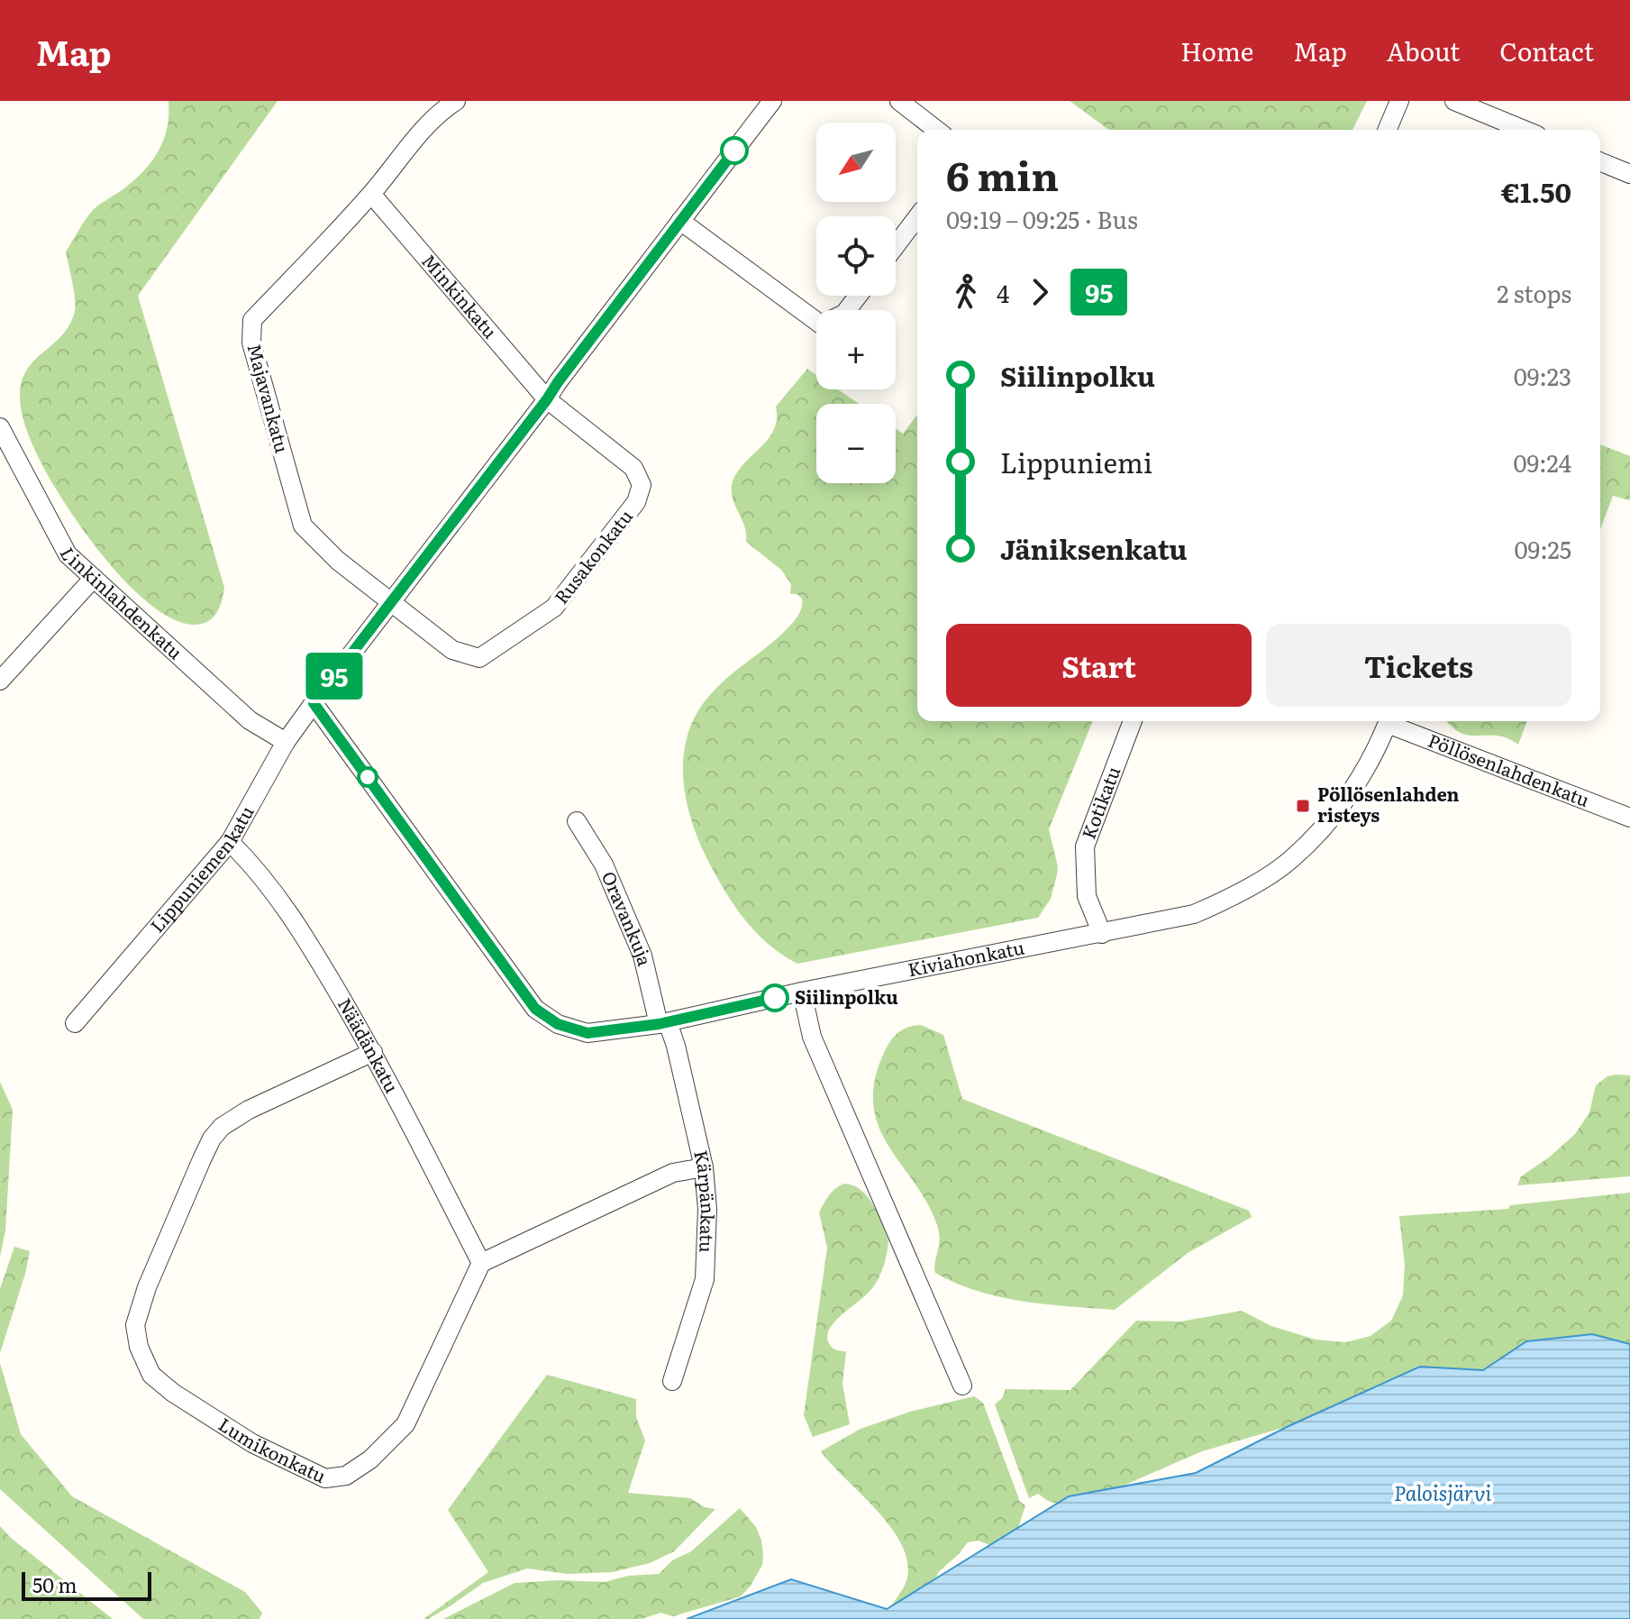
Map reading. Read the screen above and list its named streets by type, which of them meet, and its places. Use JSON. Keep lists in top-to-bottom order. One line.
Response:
{"streets":{"street":["Minkinkatu","Majavankatu","Rusakonkatu","Linkinlahdenkatu","Pöllösenlahdenkatu","Kotikatu","Lippuniemenkatu","Oravankuja","Kiviahonkatu","Näädänkatu","Kärpänkatu","Lumikonkatu"]},"crossings":[["Minkinkatu","Majavankatu"],["Minkinkatu","Rusakonkatu"],["Minkinkatu","Lippuniemenkatu"],["Majavankatu","Rusakonkatu"],["Majavankatu","Lippuniemenkatu"],["Rusakonkatu","Lippuniemenkatu"],["Linkinlahdenkatu","Lippuniemenkatu"],["Kotikatu","Kiviahonkatu"],["Lippuniemenkatu","Kiviahonkatu"],["Lippuniemenkatu","Näädänkatu"],["Oravankuja","Kiviahonkatu"],["Oravankuja","Kärpänkatu"],["Kiviahonkatu","Kärpänkatu"],["Näädänkatu","Lumikonkatu"]],"water":["Paloisjärvi"],"places":{"transit":["Pöllösenlahden risteys"],"other":["Siilinpolku"]},"lines":["bus line 95"],"scale_bar":"50 m","north":"bottom left","page":{"header":"Map","nav":["Home","Map","About","Contact"],"on_map":"95","map_buttons":["+","−"],"heading":["6 min","09:19 – 09:25 · Bus","€1.50"],"legs":["4","95","2 stops"],"list":[{"name":"Siilinpolku","value":"09:23"},{"name":"Lippuniemi","value":"09:24"},{"name":"Jäniksenkatu","value":"09:25"}],"buttons":["Start","Tickets"],"scale":"50 m"}}
